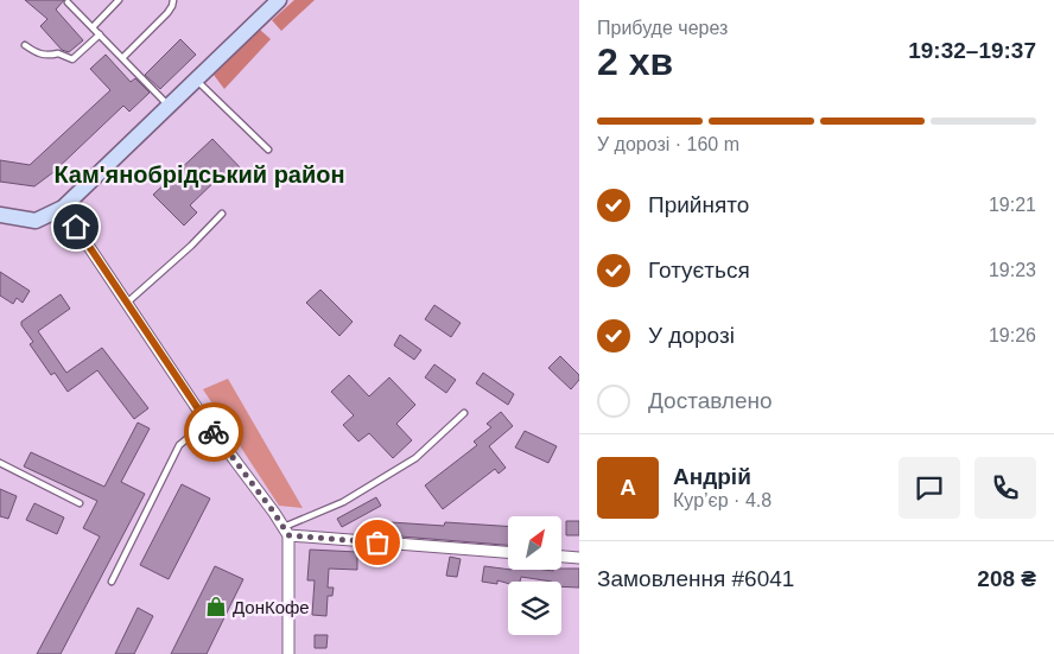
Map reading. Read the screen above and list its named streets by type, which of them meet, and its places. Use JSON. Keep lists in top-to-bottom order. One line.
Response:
{"districts":["Кам'янобрідський район"],"places":{"shop":["ДонКофе"]},"north":"top right","page":{"heading":["2 хв","Прибуде через","19:32–19:37"],"panel":["Андрій","Кур’єр · 4.8","Замовлення #6041","208 ₴"],"bar":"У дорозі · 160 m","list":[["Прийнято","19:21"],["Готується","19:23"],["У дорозі","19:26"],"Доставлено"],"round":"А"}}
